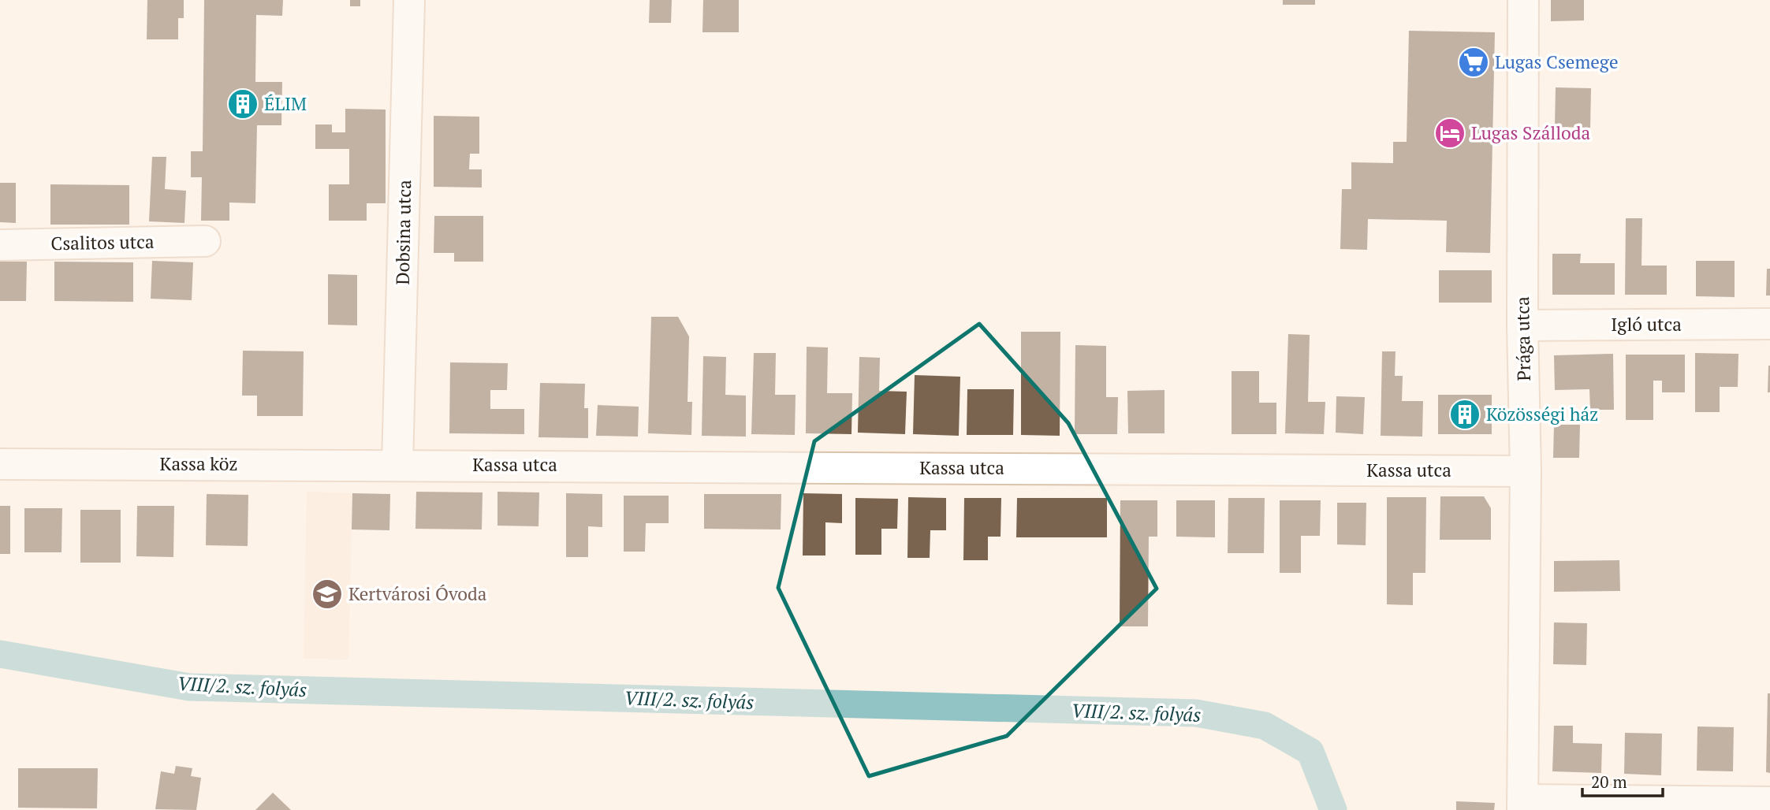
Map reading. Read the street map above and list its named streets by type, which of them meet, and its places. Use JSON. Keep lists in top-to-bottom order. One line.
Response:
{"streets":{"street":["Dobsina utca","Csalitos utca","Igló utca","Prága utca","Kassa köz","Kassa utca"]},"crossings":[["Dobsina utca","Kassa köz"],["Dobsina utca","Kassa utca"],["Igló utca","Prága utca"],["Prága utca","Kassa utca"],["Kassa köz","Kassa utca"]],"water":["VIII/2. sz. folyás"],"places":{"supermarket":["Lugas Csemege"],"building":["ÉLIM","Közösségi ház"],"hotel":["Lugas Szálloda"],"school or university":["Kertvárosi Óvoda"]},"scale_bar":"20 m"}
